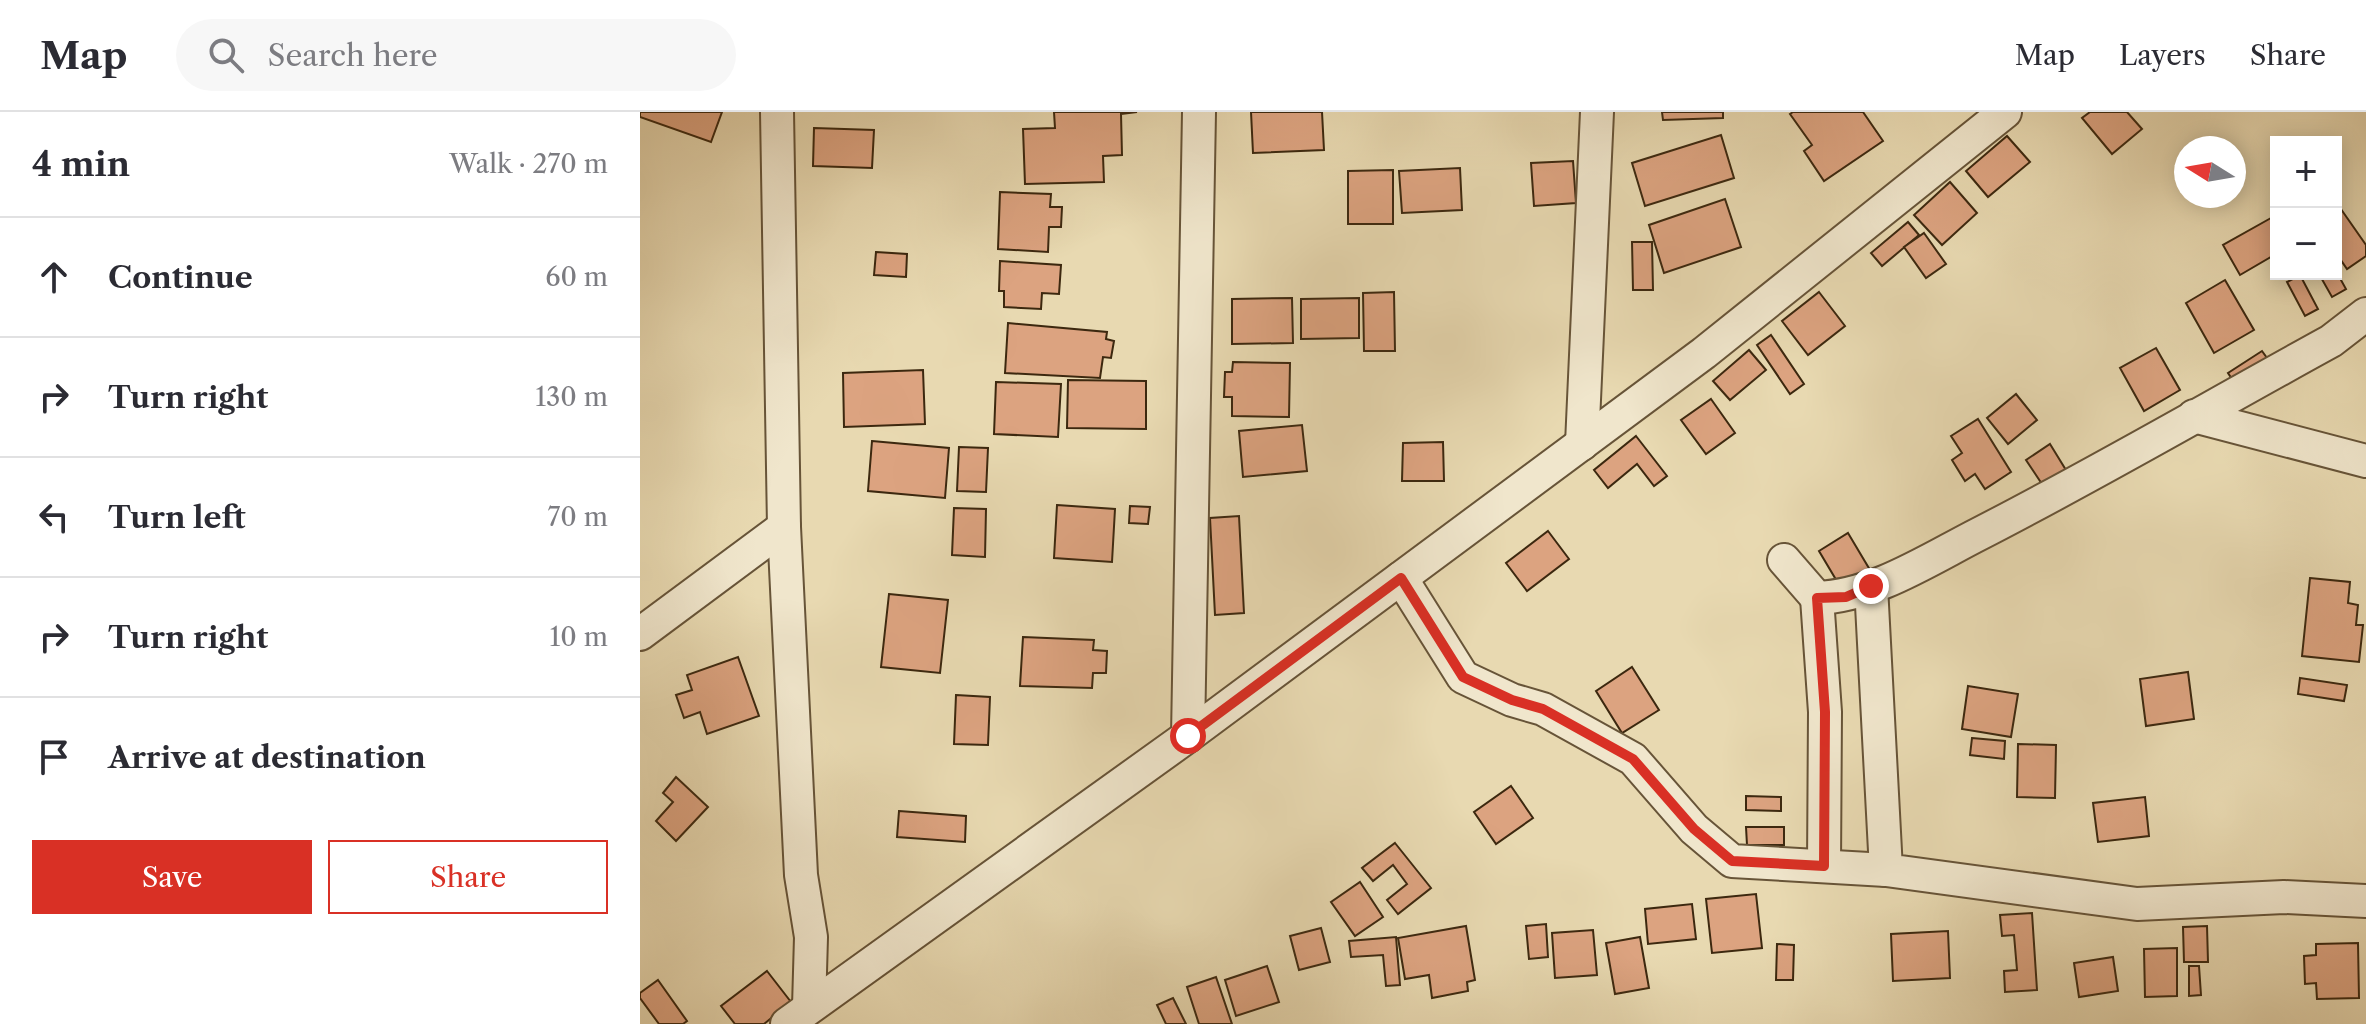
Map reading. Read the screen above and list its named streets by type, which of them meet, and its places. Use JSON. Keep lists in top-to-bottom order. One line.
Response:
{"north":"left","page":{"header":"Map","search":"Search here","nav":["Map","Layers","Share"],"heading":["4 min","Walk · 270 m"],"map_buttons":["+","−"],"list":[["Continue","60 m"],["Turn right","130 m"],["Turn left","70 m"],["Turn right","10 m"],"Arrive at destination"],"buttons":["Save","Share"]}}
